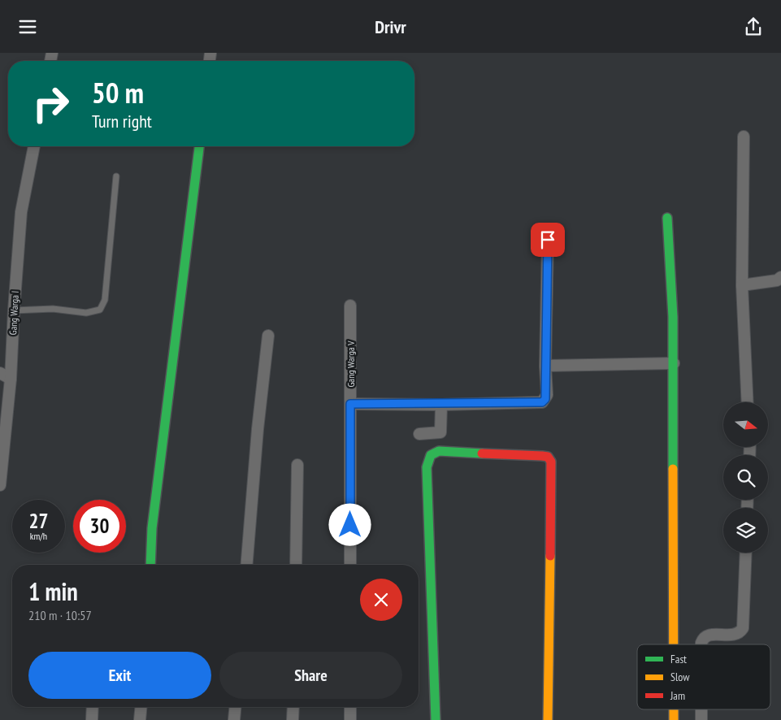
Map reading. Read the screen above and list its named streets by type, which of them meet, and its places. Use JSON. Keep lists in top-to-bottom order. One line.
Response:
{"streets":{"street":["Gang Warga I","Gang Warga V"]},"legend":["Fast","Slow","Jam"],"north":"right","page":{"header":"Drivr","turn":["50 m","Turn right"],"speed":"27 km/h","limit":"30","heading":["1 min","210 m · 10:57"],"buttons":["Exit","Share"]}}
